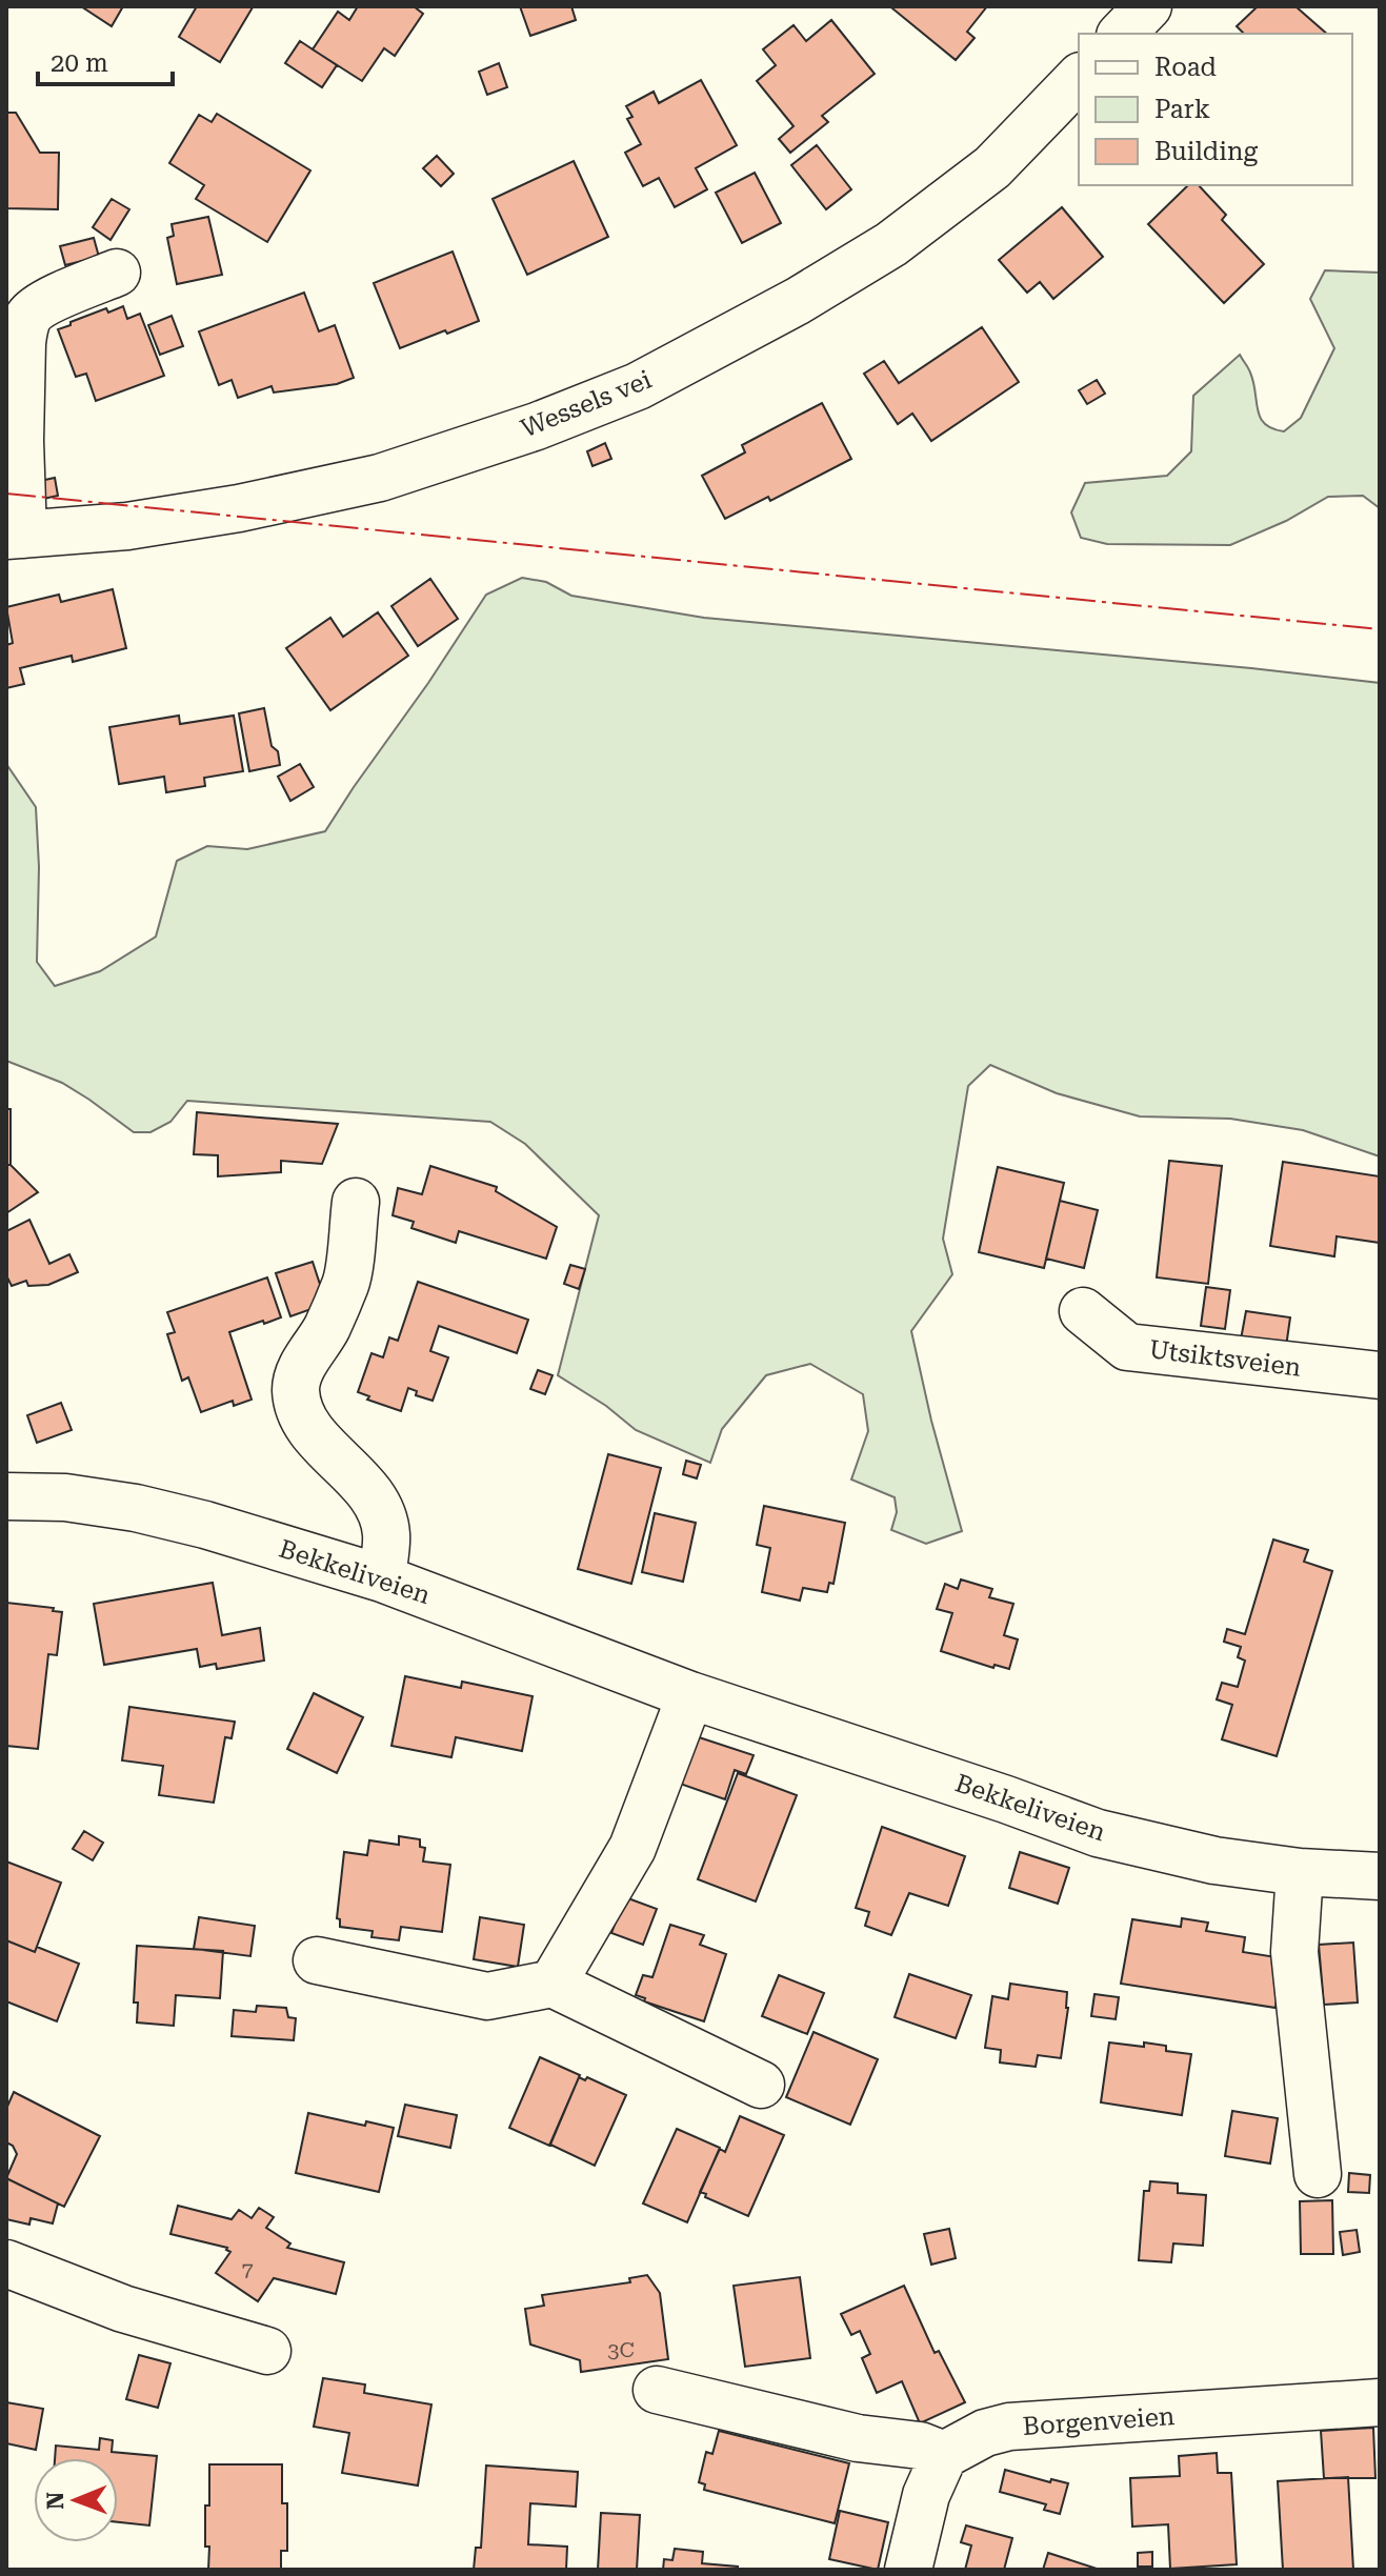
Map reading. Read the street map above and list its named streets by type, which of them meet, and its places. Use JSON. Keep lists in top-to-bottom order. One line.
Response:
{"streets":{"street":["Wessels vei","Utsiktsveien","Bekkeliveien","Borgenveien"]},"house_numbers":["7","3C"],"legend":["Road","Park","Building"],"scale_bar":"20 m","north":"left"}
